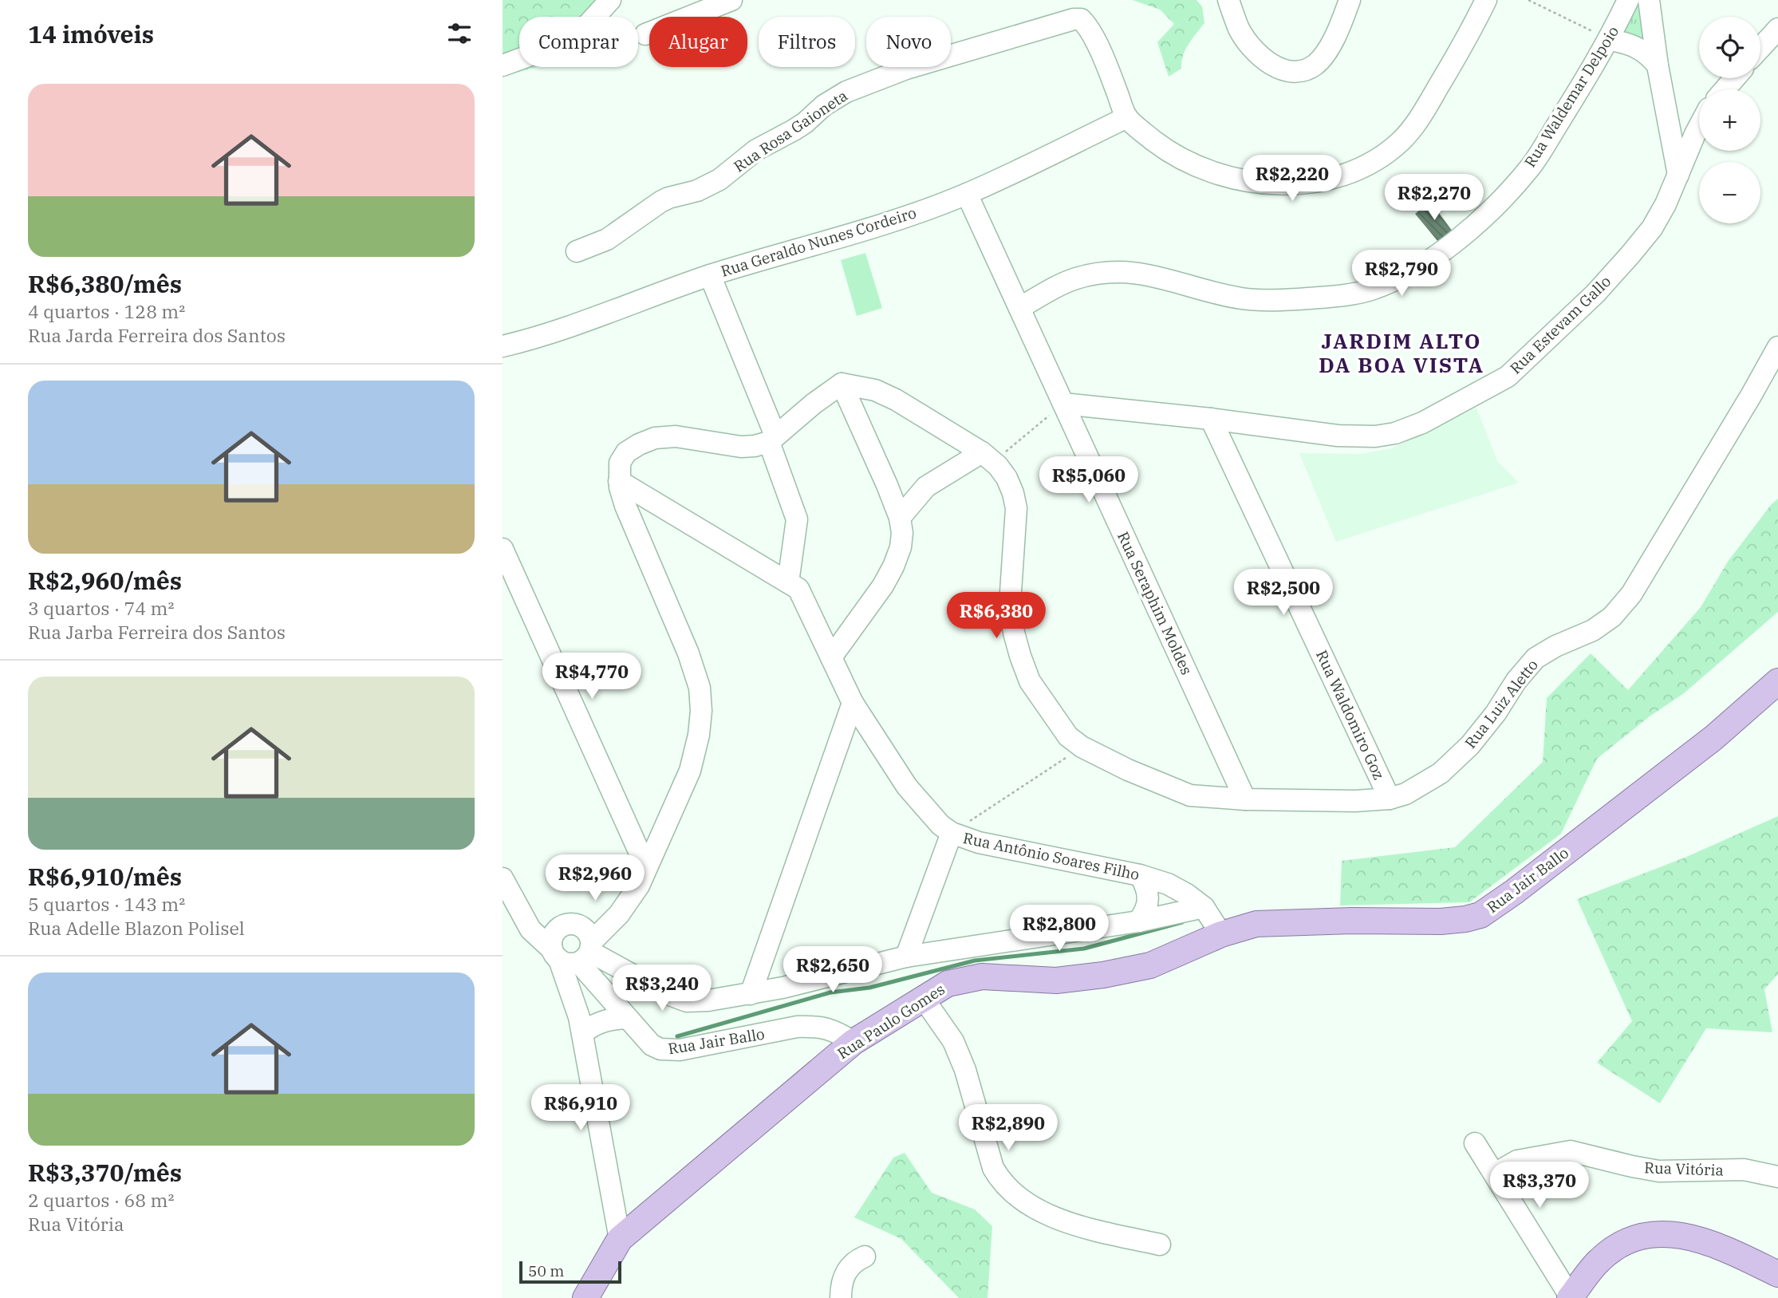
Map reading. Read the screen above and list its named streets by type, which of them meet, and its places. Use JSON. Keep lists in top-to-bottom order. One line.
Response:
{"streets":{"main road":["Rua Jair Ballo","Rua Paulo Gomes"],"street":["Rua Waldemar Delpoio","Rua Rosa Gaioneta","Rua Geraldo Nunes Cordeiro","Rua Estevam Gallo","Rua Seraphim Moldes","Rua Luiz Aletto","Rua Waldomiro Goz","Rua Antônio Soares Filho","Rua Vitória"]},"crossings":[["Rua Waldemar Delpoio","Rua Seraphim Moldes"],["Rua Rosa Gaioneta","Rua Geraldo Nunes Cordeiro"],["Rua Geraldo Nunes Cordeiro","Rua Seraphim Moldes"],["Rua Estevam Gallo","Rua Seraphim Moldes"],["Rua Estevam Gallo","Rua Waldomiro Goz"],["Rua Seraphim Moldes","Rua Luiz Aletto"],["Rua Luiz Aletto","Rua Waldomiro Goz"],["Rua Antônio Soares Filho","Rua Jair Ballo"],["Rua Antônio Soares Filho","Rua Paulo Gomes"],["Rua Jair Ballo","Rua Paulo Gomes"]],"districts":["JARDIM ALTO DA BOA VISTA"],"scale_bar":"50 m","page":{"heading":"14 imóveis","map_buttons":["+","−"],"chip":["Comprar","Alugar","Filtros","Novo"],"list":[{"name":"R$6,380/mês","note":"4 quartos · 128 m² · Rua Jarda Ferreira dos Santos"},{"name":"R$2,960/mês","note":"3 quartos · 74 m² · Rua Jarba Ferreira dos Santos"},{"name":"R$6,910/mês","note":"5 quartos · 143 m² · Rua Adelle Blazon Polisel"},{"name":"R$3,370/mês","note":"2 quartos · 68 m² · Rua Vitória"}],"price":["R$2,220","R$2,270","R$2,790","R$5,060","R$2,500","R$6,380","R$4,770","R$2,960","R$2,800","R$2,650","R$3,240","R$6,910","R$2,890","R$3,370"],"scale":"50 m"}}
